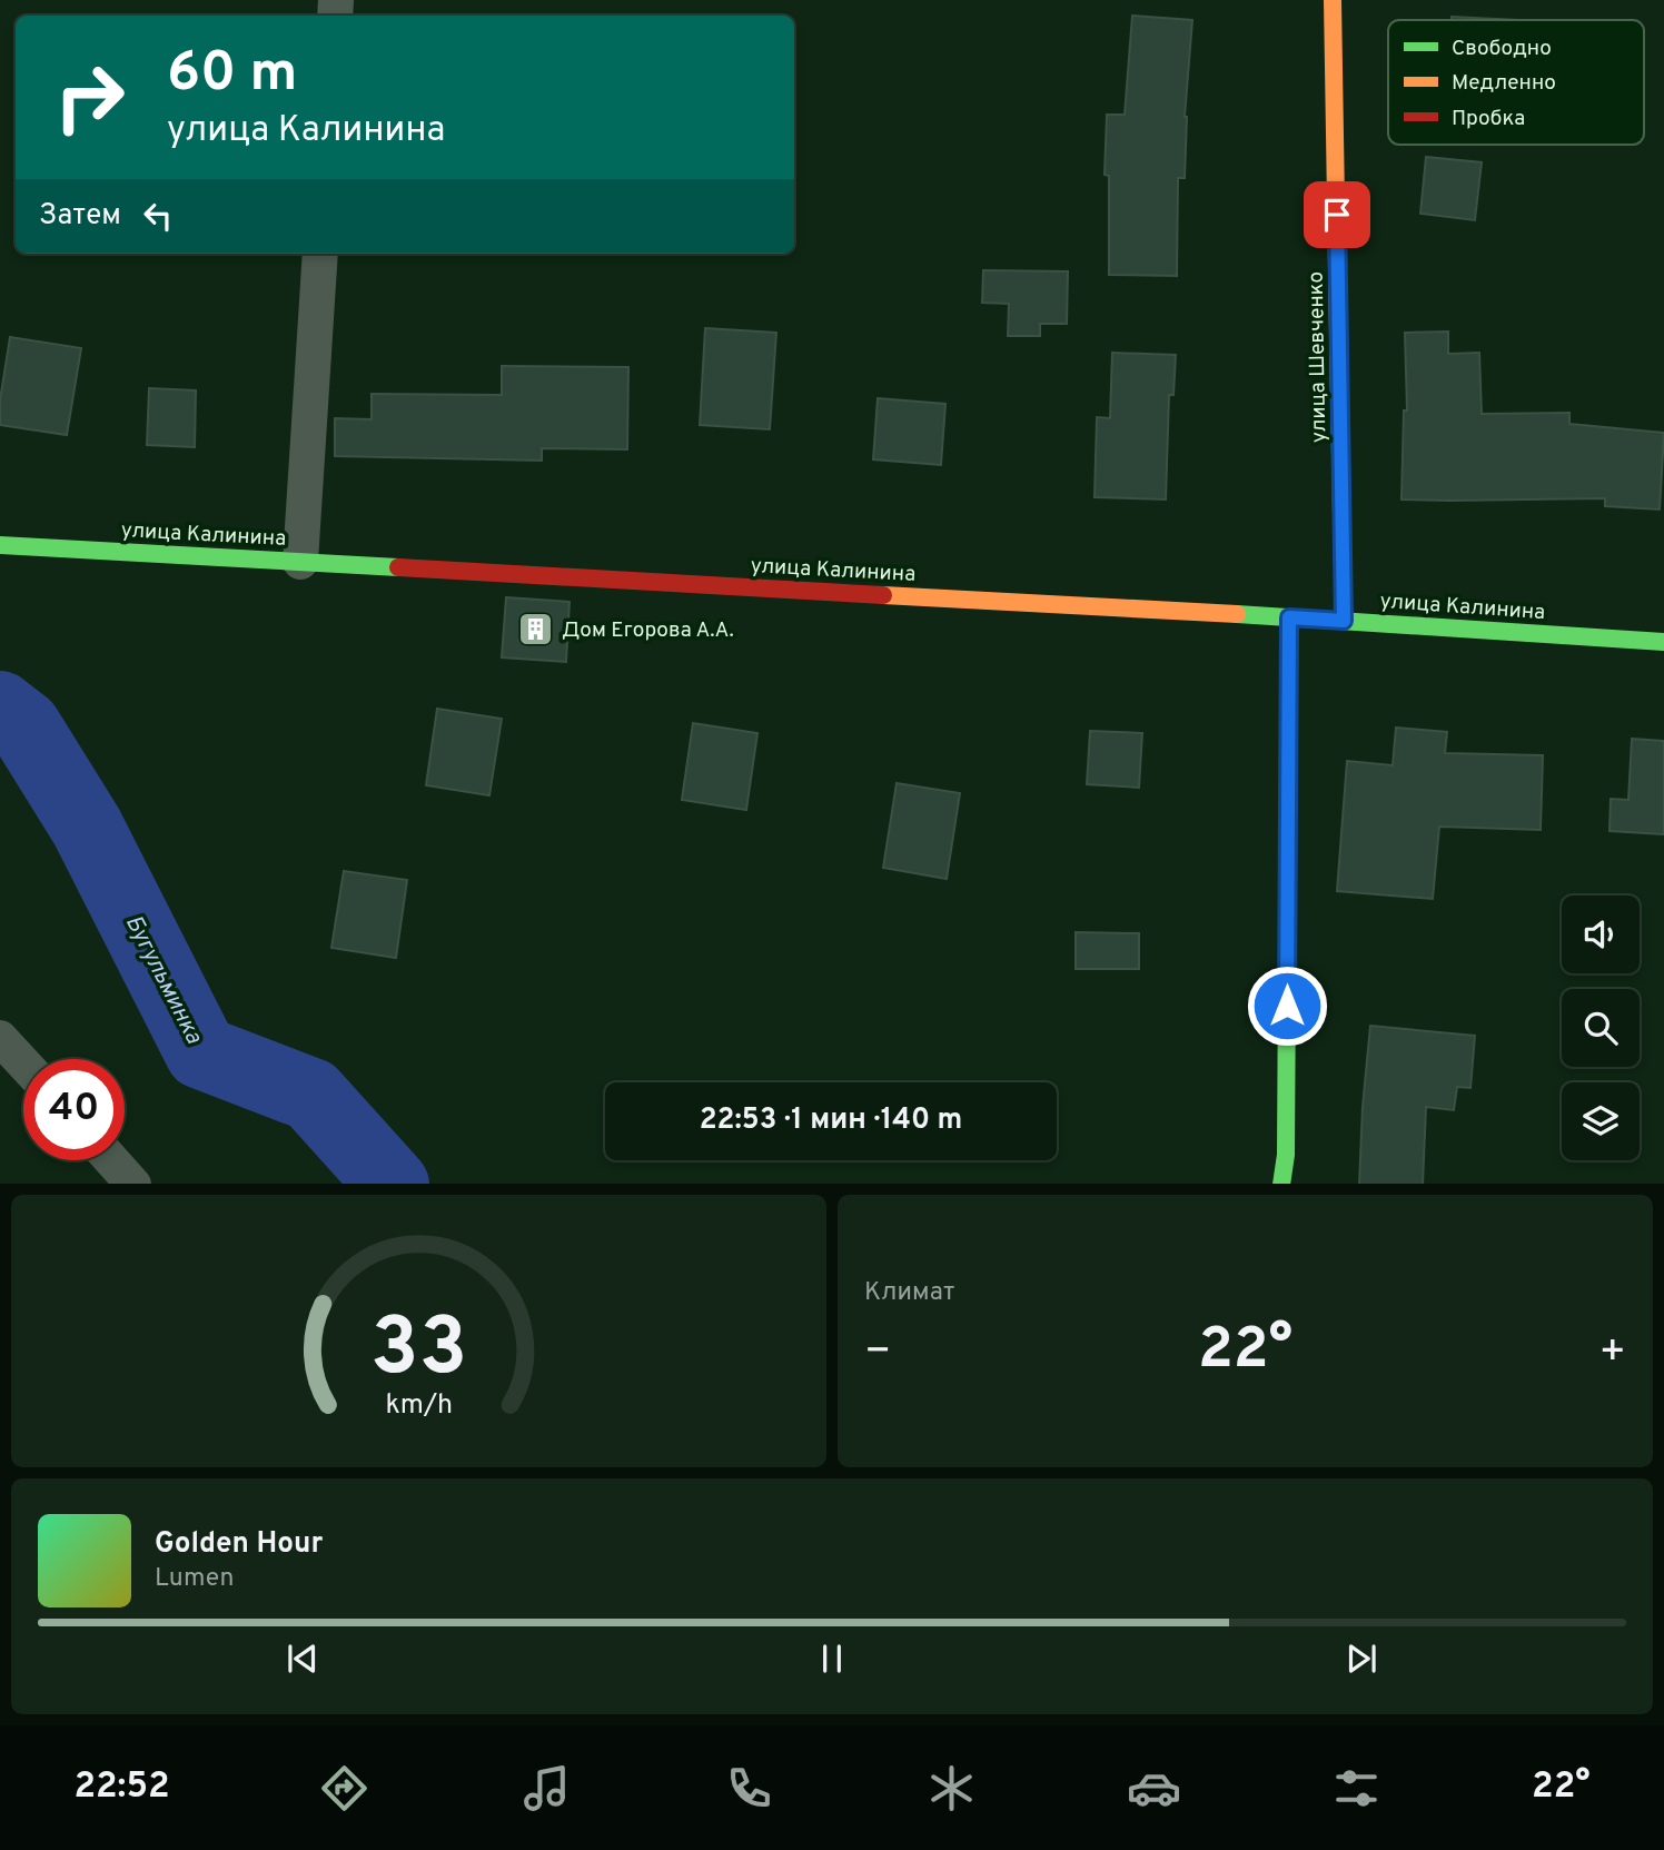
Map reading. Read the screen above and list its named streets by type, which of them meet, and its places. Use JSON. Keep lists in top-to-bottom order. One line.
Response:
{"streets":{"main road":["улица Шевченко","улица Калинина"]},"crossings":[["улица Шевченко","улица Калинина"]],"water":["Бугульминка"],"places":{"building":["Дом Егорова А.А."]},"legend":["Свободно","Медленно","Пробка"],"page":{"turn":["60 m","улица Калинина"],"then":"Затем","limit":"40","trip":"22:53 · 1 мин · 140 m","tile":"Климат","heat":["−","22°","+"],"song":["Golden Hour","Lumen"],"tabs":["22:52","22°"],"gauge":["33","km/h"]}}
